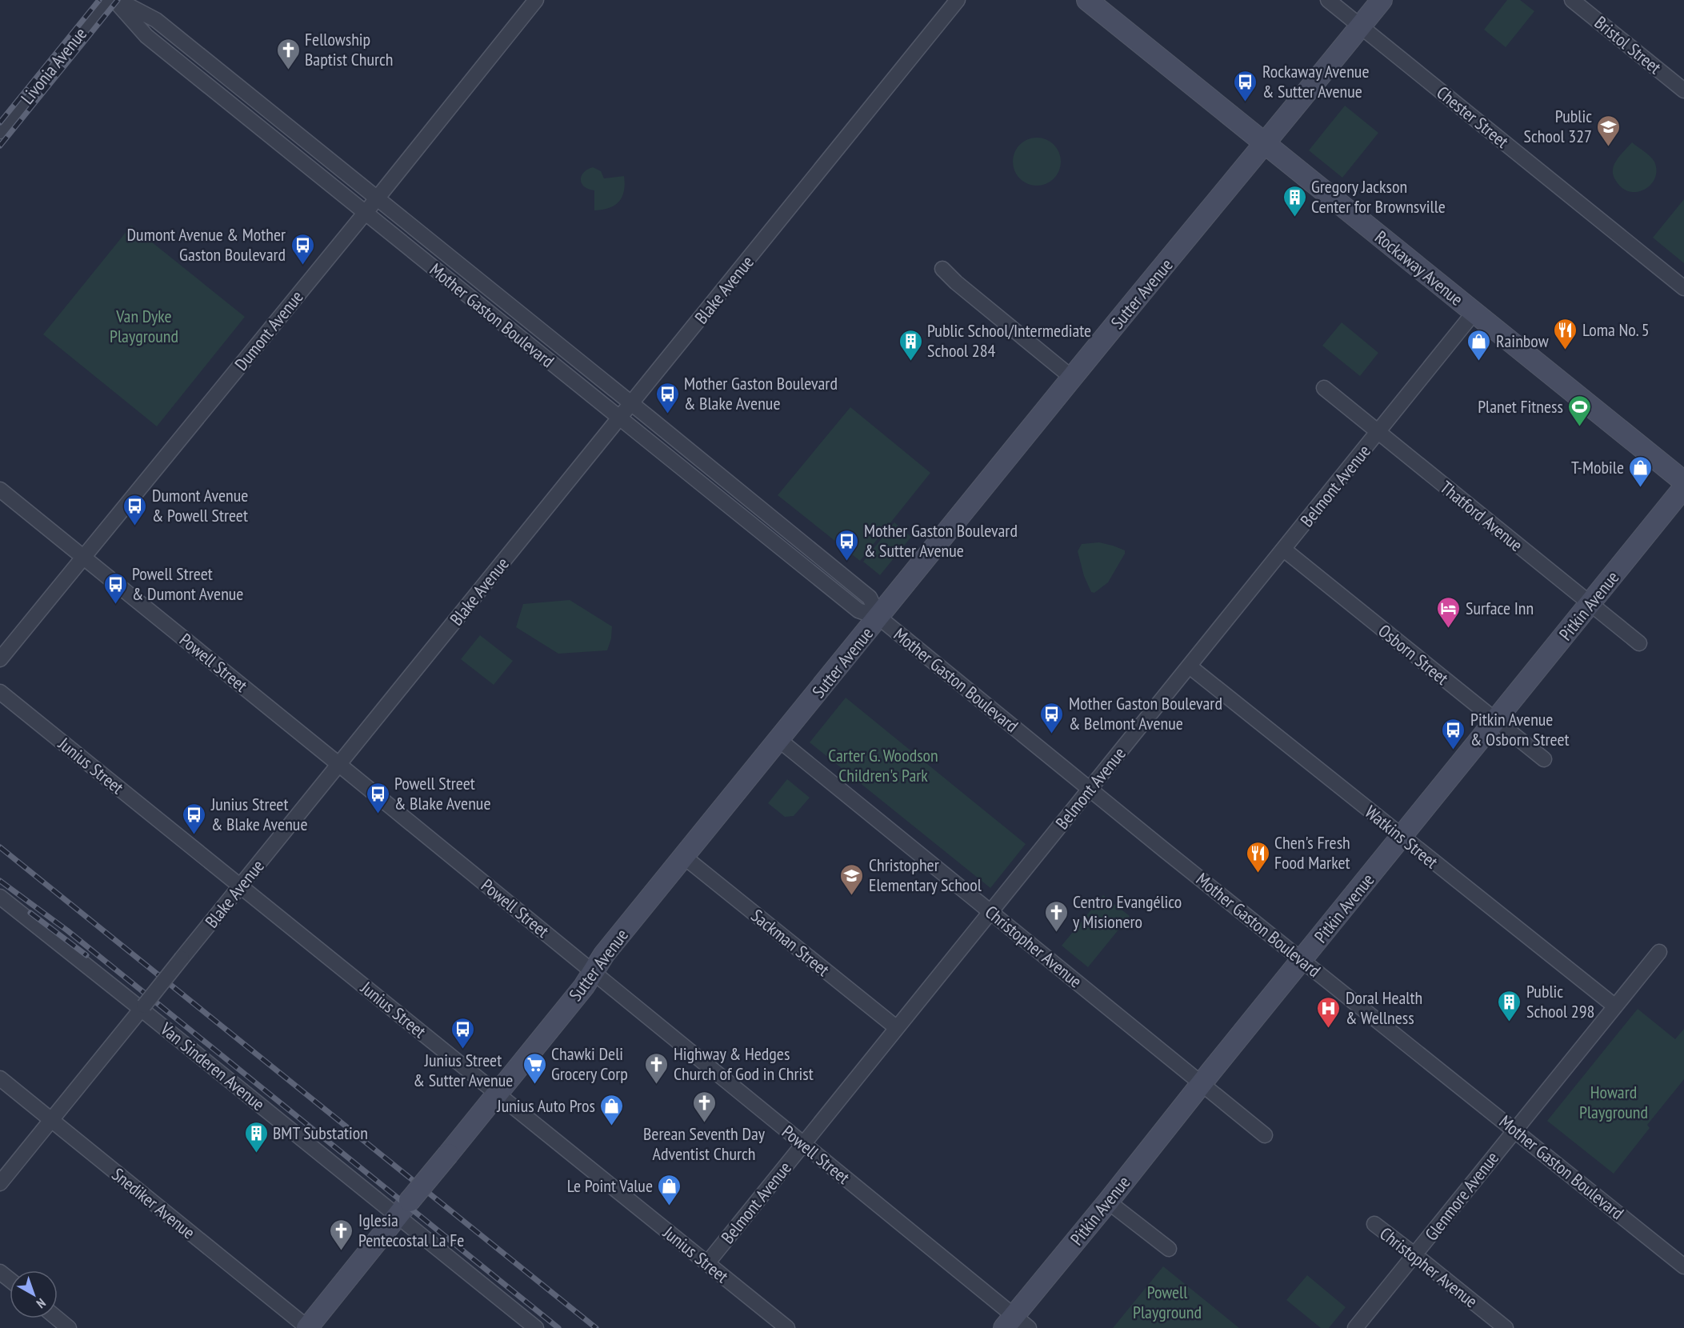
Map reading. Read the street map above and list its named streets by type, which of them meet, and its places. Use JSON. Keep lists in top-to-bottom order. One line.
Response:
{"streets":{"street":["Bristol Street","Livonia Avenue","Chester Street","Rockaway Avenue","Blake Avenue","Sutter Avenue","Mother Gaston Boulevard","Dumont Avenue","Belmont Avenue","Thatford Avenue","Pitkin Avenue","Osborn Street","Powell Street","Junius Street","Watkins Street","Sackman Street","Christopher Avenue","Van Sinderen Avenue","Glenmore Avenue","Snediker Avenue"]},"crossings":[["Chester Street","Sutter Avenue"],["Rockaway Avenue","Sutter Avenue"],["Rockaway Avenue","Belmont Avenue"],["Blake Avenue","Mother Gaston Boulevard"],["Blake Avenue","Powell Street"],["Blake Avenue","Junius Street"],["Blake Avenue","Van Sinderen Avenue"],["Blake Avenue","Snediker Avenue"],["Sutter Avenue","Mother Gaston Boulevard"],["Sutter Avenue","Powell Street"],["Sutter Avenue","Junius Street"],["Sutter Avenue","Sackman Street"],["Sutter Avenue","Christopher Avenue"],["Sutter Avenue","Van Sinderen Avenue"],["Sutter Avenue","Snediker Avenue"],["Mother Gaston Boulevard","Dumont Avenue"],["Mother Gaston Boulevard","Belmont Avenue"],["Mother Gaston Boulevard","Pitkin Avenue"],["Mother Gaston Boulevard","Glenmore Avenue"],["Dumont Avenue","Powell Street"],["Belmont Avenue","Thatford Avenue"],["Belmont Avenue","Osborn Street"],["Belmont Avenue","Powell Street"],["Belmont Avenue","Junius Street"],["Belmont Avenue","Watkins Street"],["Belmont Avenue","Sackman Street"],["Belmont Avenue","Christopher Avenue"],["Thatford Avenue","Pitkin Avenue"],["Pitkin Avenue","Osborn Street"],["Pitkin Avenue","Powell Street"],["Pitkin Avenue","Watkins Street"],["Pitkin Avenue","Christopher Avenue"],["Watkins Street","Glenmore Avenue"],["Christopher Avenue","Glenmore Avenue"]],"parks":["Van Dyke Playground","Carter G. Woodson Children's Park","Howard Playground","Powell Playground"],"places":{"church":["Fellowship Baptist Church","Centro Evangélico y Misionero","Highway & Hedges Church of God in Christ","Berean Seventh Day Adventist Church","Iglesia Pentecostal La Fe"],"bus stop":["Rockaway Avenue & Sutter Avenue","Dumont Avenue & Mother Gaston Boulevard","Mother Gaston Boulevard & Blake Avenue","Dumont Avenue & Powell Street","Mother Gaston Boulevard & Sutter Avenue","Powell Street & Dumont Avenue","Mother Gaston Boulevard & Belmont Avenue","Pitkin Avenue & Osborn Street","Powell Street & Blake Avenue","Junius Street & Blake Avenue","Junius Street & Sutter Avenue"],"school or university":["Public School 327","Christopher Elementary School"],"building":["Gregory Jackson Center for Brownsville","Public School/Intermediate School 284","Public School 298","BMT Substation"],"restaurant":["Loma No. 5","Chen's Fresh Food Market"],"shop":["Rainbow","T-Mobile","Junius Auto Pros","Le Point Value"],"sports":["Planet Fitness"],"hotel":["Surface Inn"],"hospital":["Doral Health & Wellness"],"supermarket":["Chawki Deli Grocery Corp"]},"north":"bottom right"}
